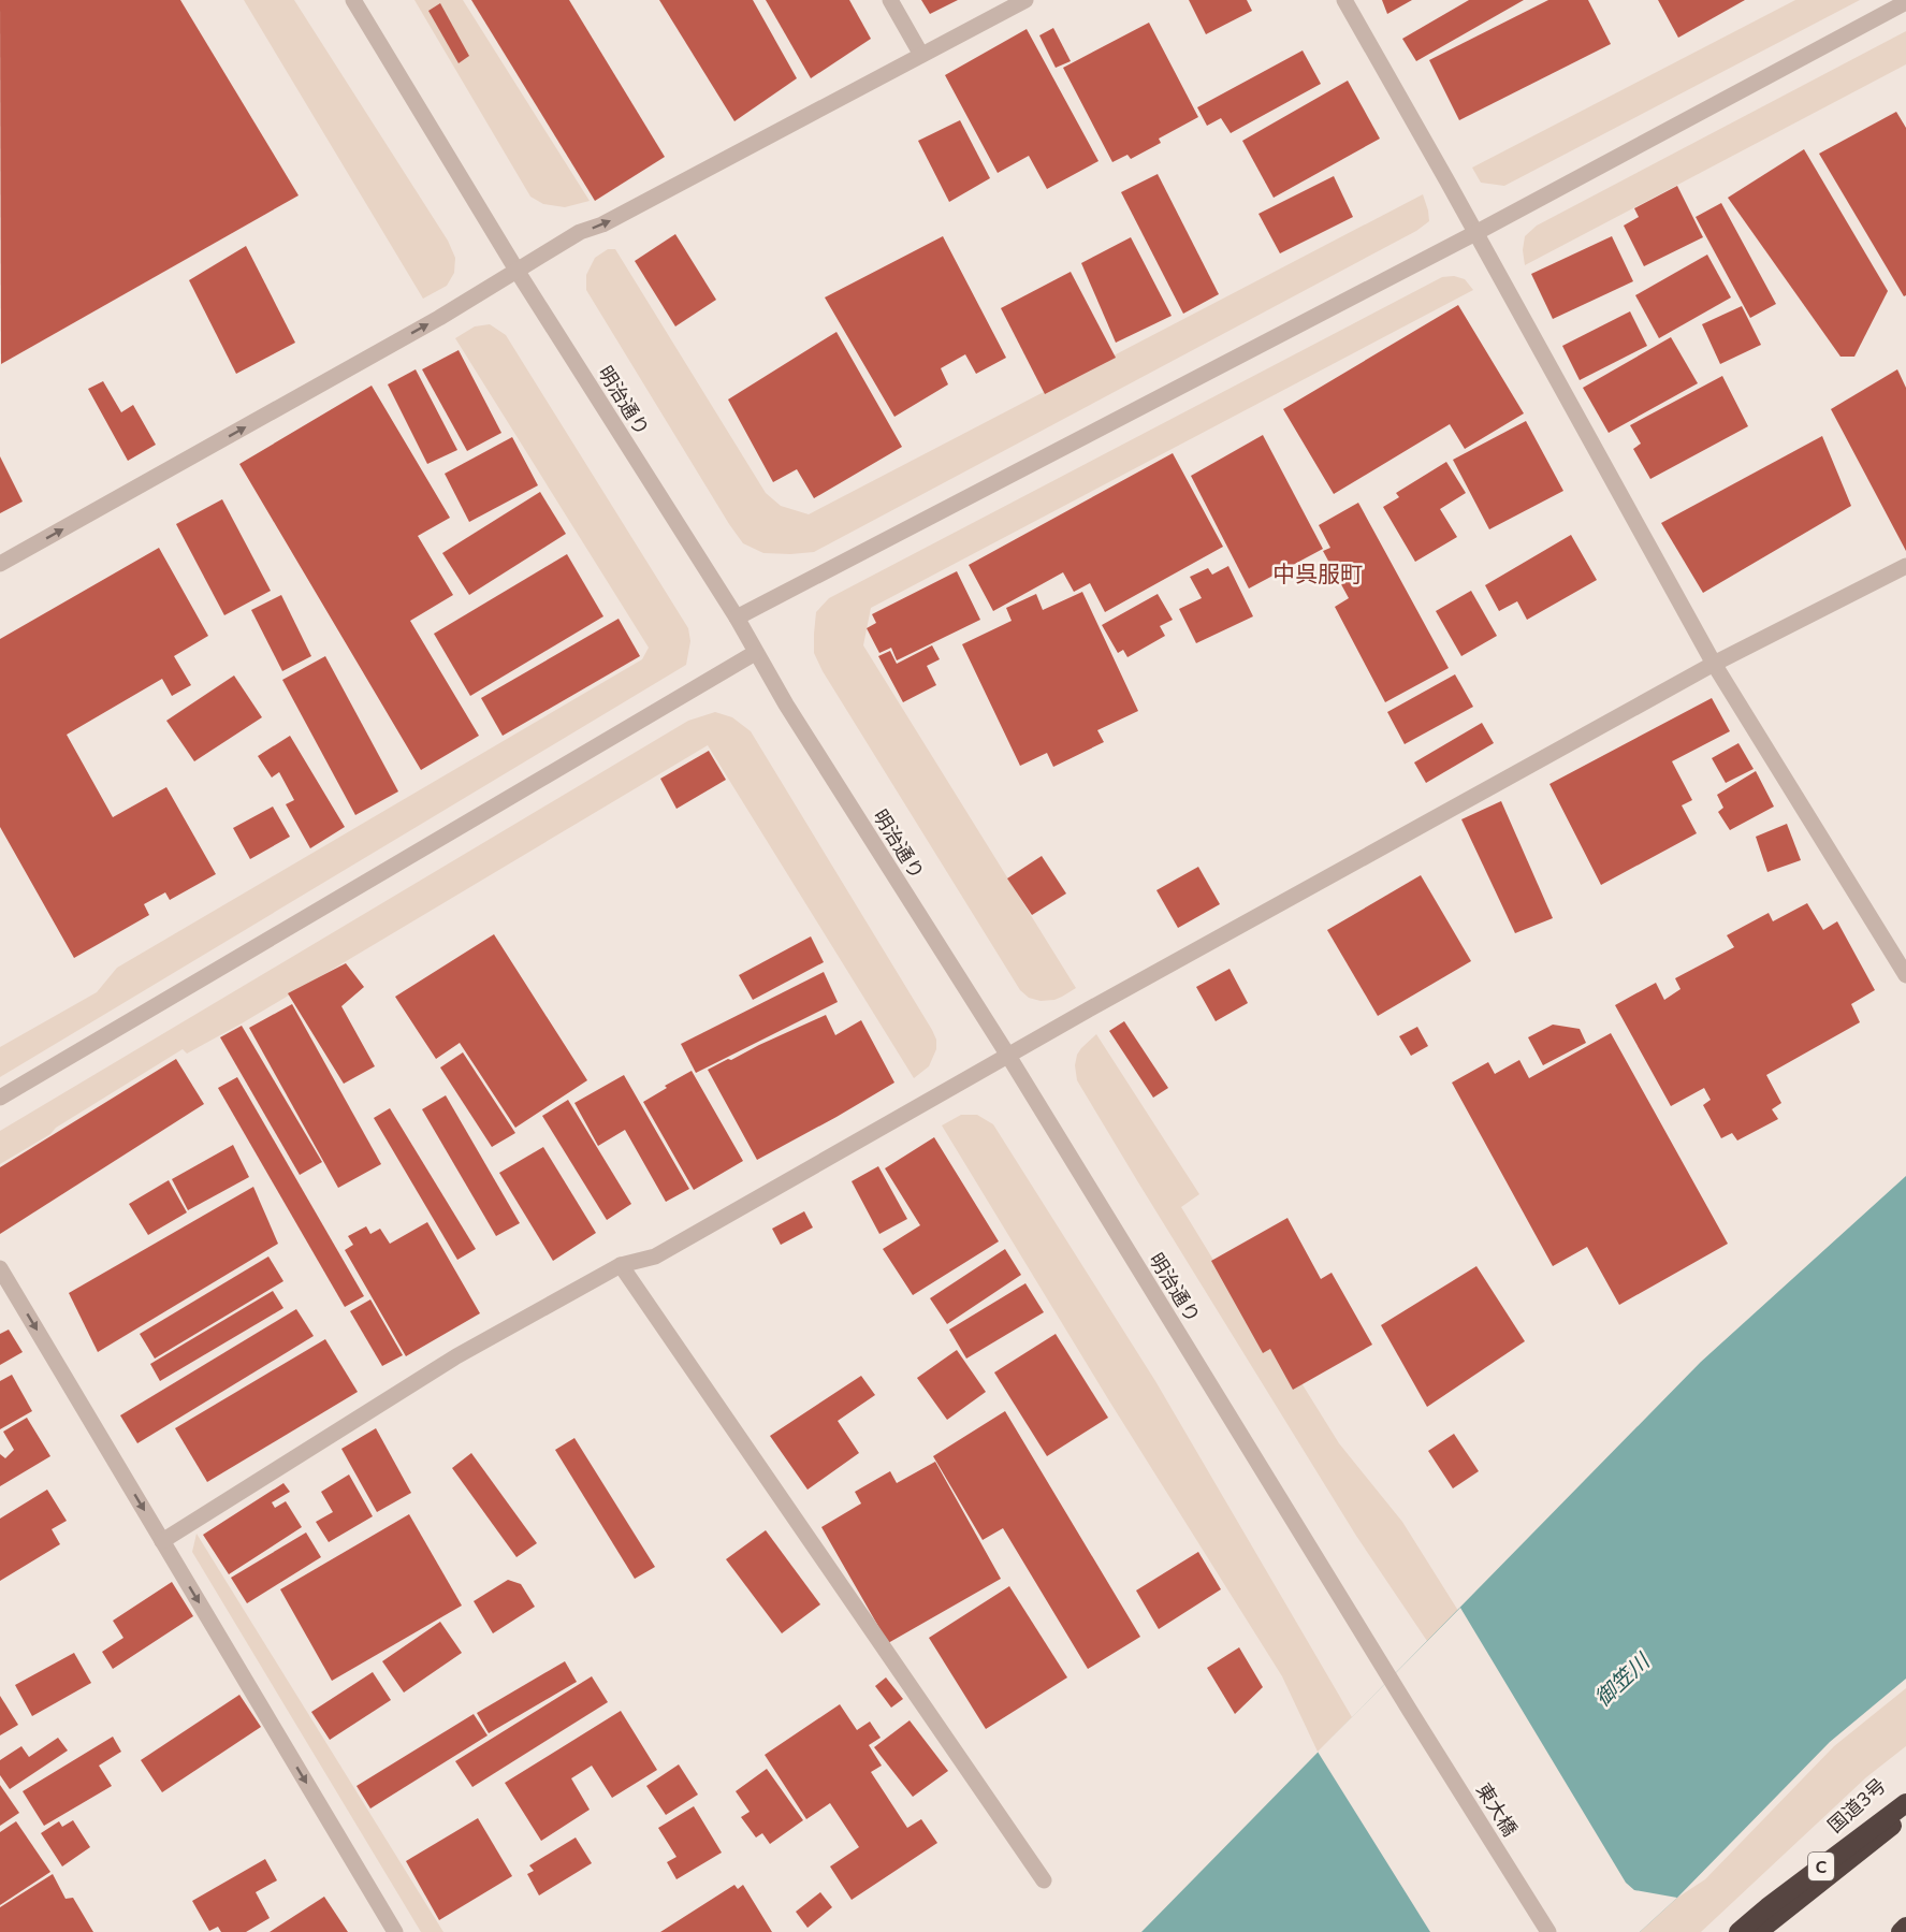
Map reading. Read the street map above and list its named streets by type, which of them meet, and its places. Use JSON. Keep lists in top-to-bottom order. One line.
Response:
{"streets":{"highway":["国道3号","C"],"street":["明治通り","東大橋"]},"crossings":[["明治通り","東大橋"]],"districts":["中呉服町"],"water":["御笠川"]}
